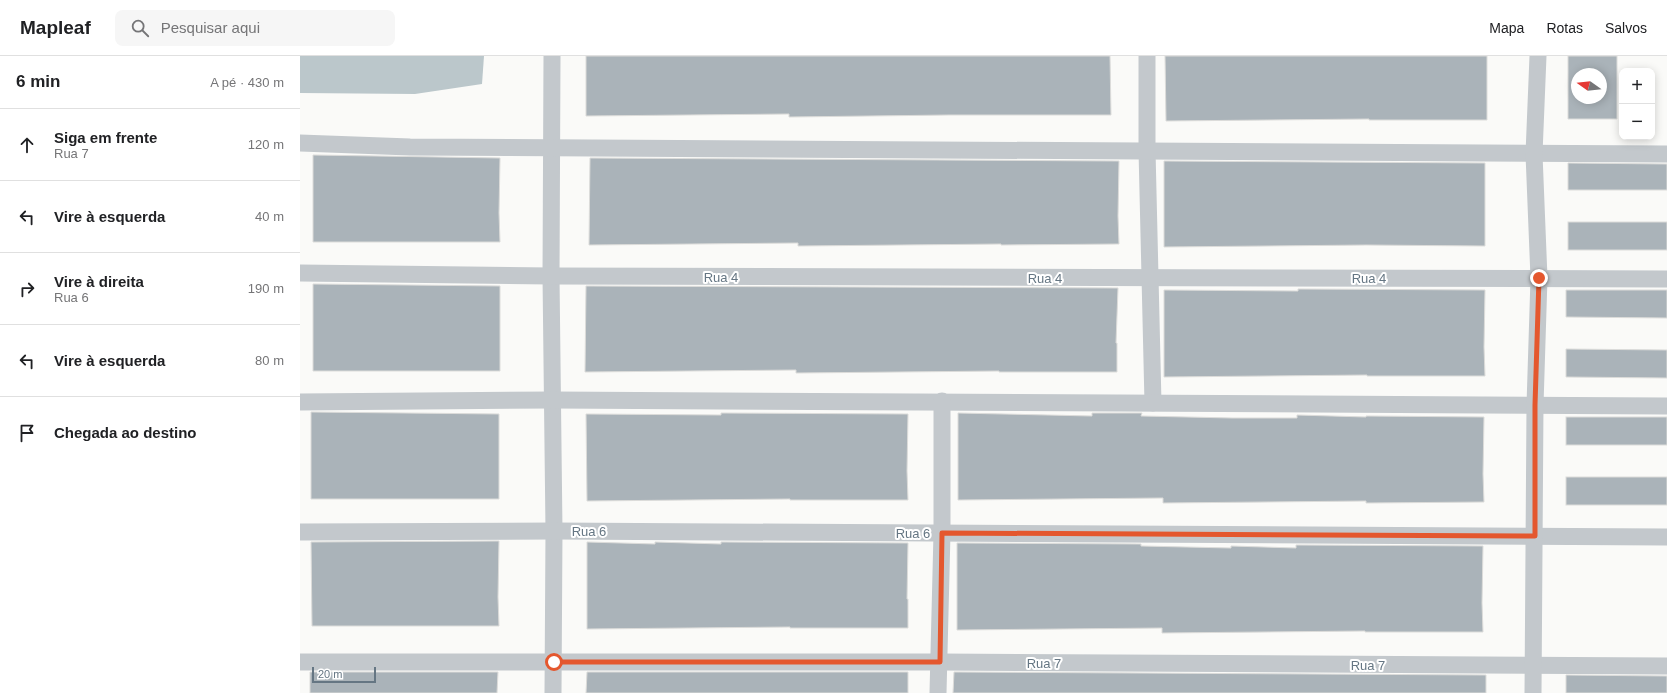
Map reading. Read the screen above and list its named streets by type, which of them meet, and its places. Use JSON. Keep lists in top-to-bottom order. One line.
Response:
{"streets":{"street":["Rua 4","Rua 6","Rua 7"]},"scale_bar":"20 m","north":"left","page":{"header":"Mapleaf","search":"Pesquisar aqui","nav":["Mapa","Rotas","Salvos"],"heading":["6 min","A pé · 430 m"],"map_buttons":["+","−"],"list":[["Siga em frente","Rua 7","120 m"],["Vire à esquerda","40 m"],["Vire à direita","Rua 6","190 m"],["Vire à esquerda","80 m"],"Chegada ao destino"],"scale":"20 m"}}
